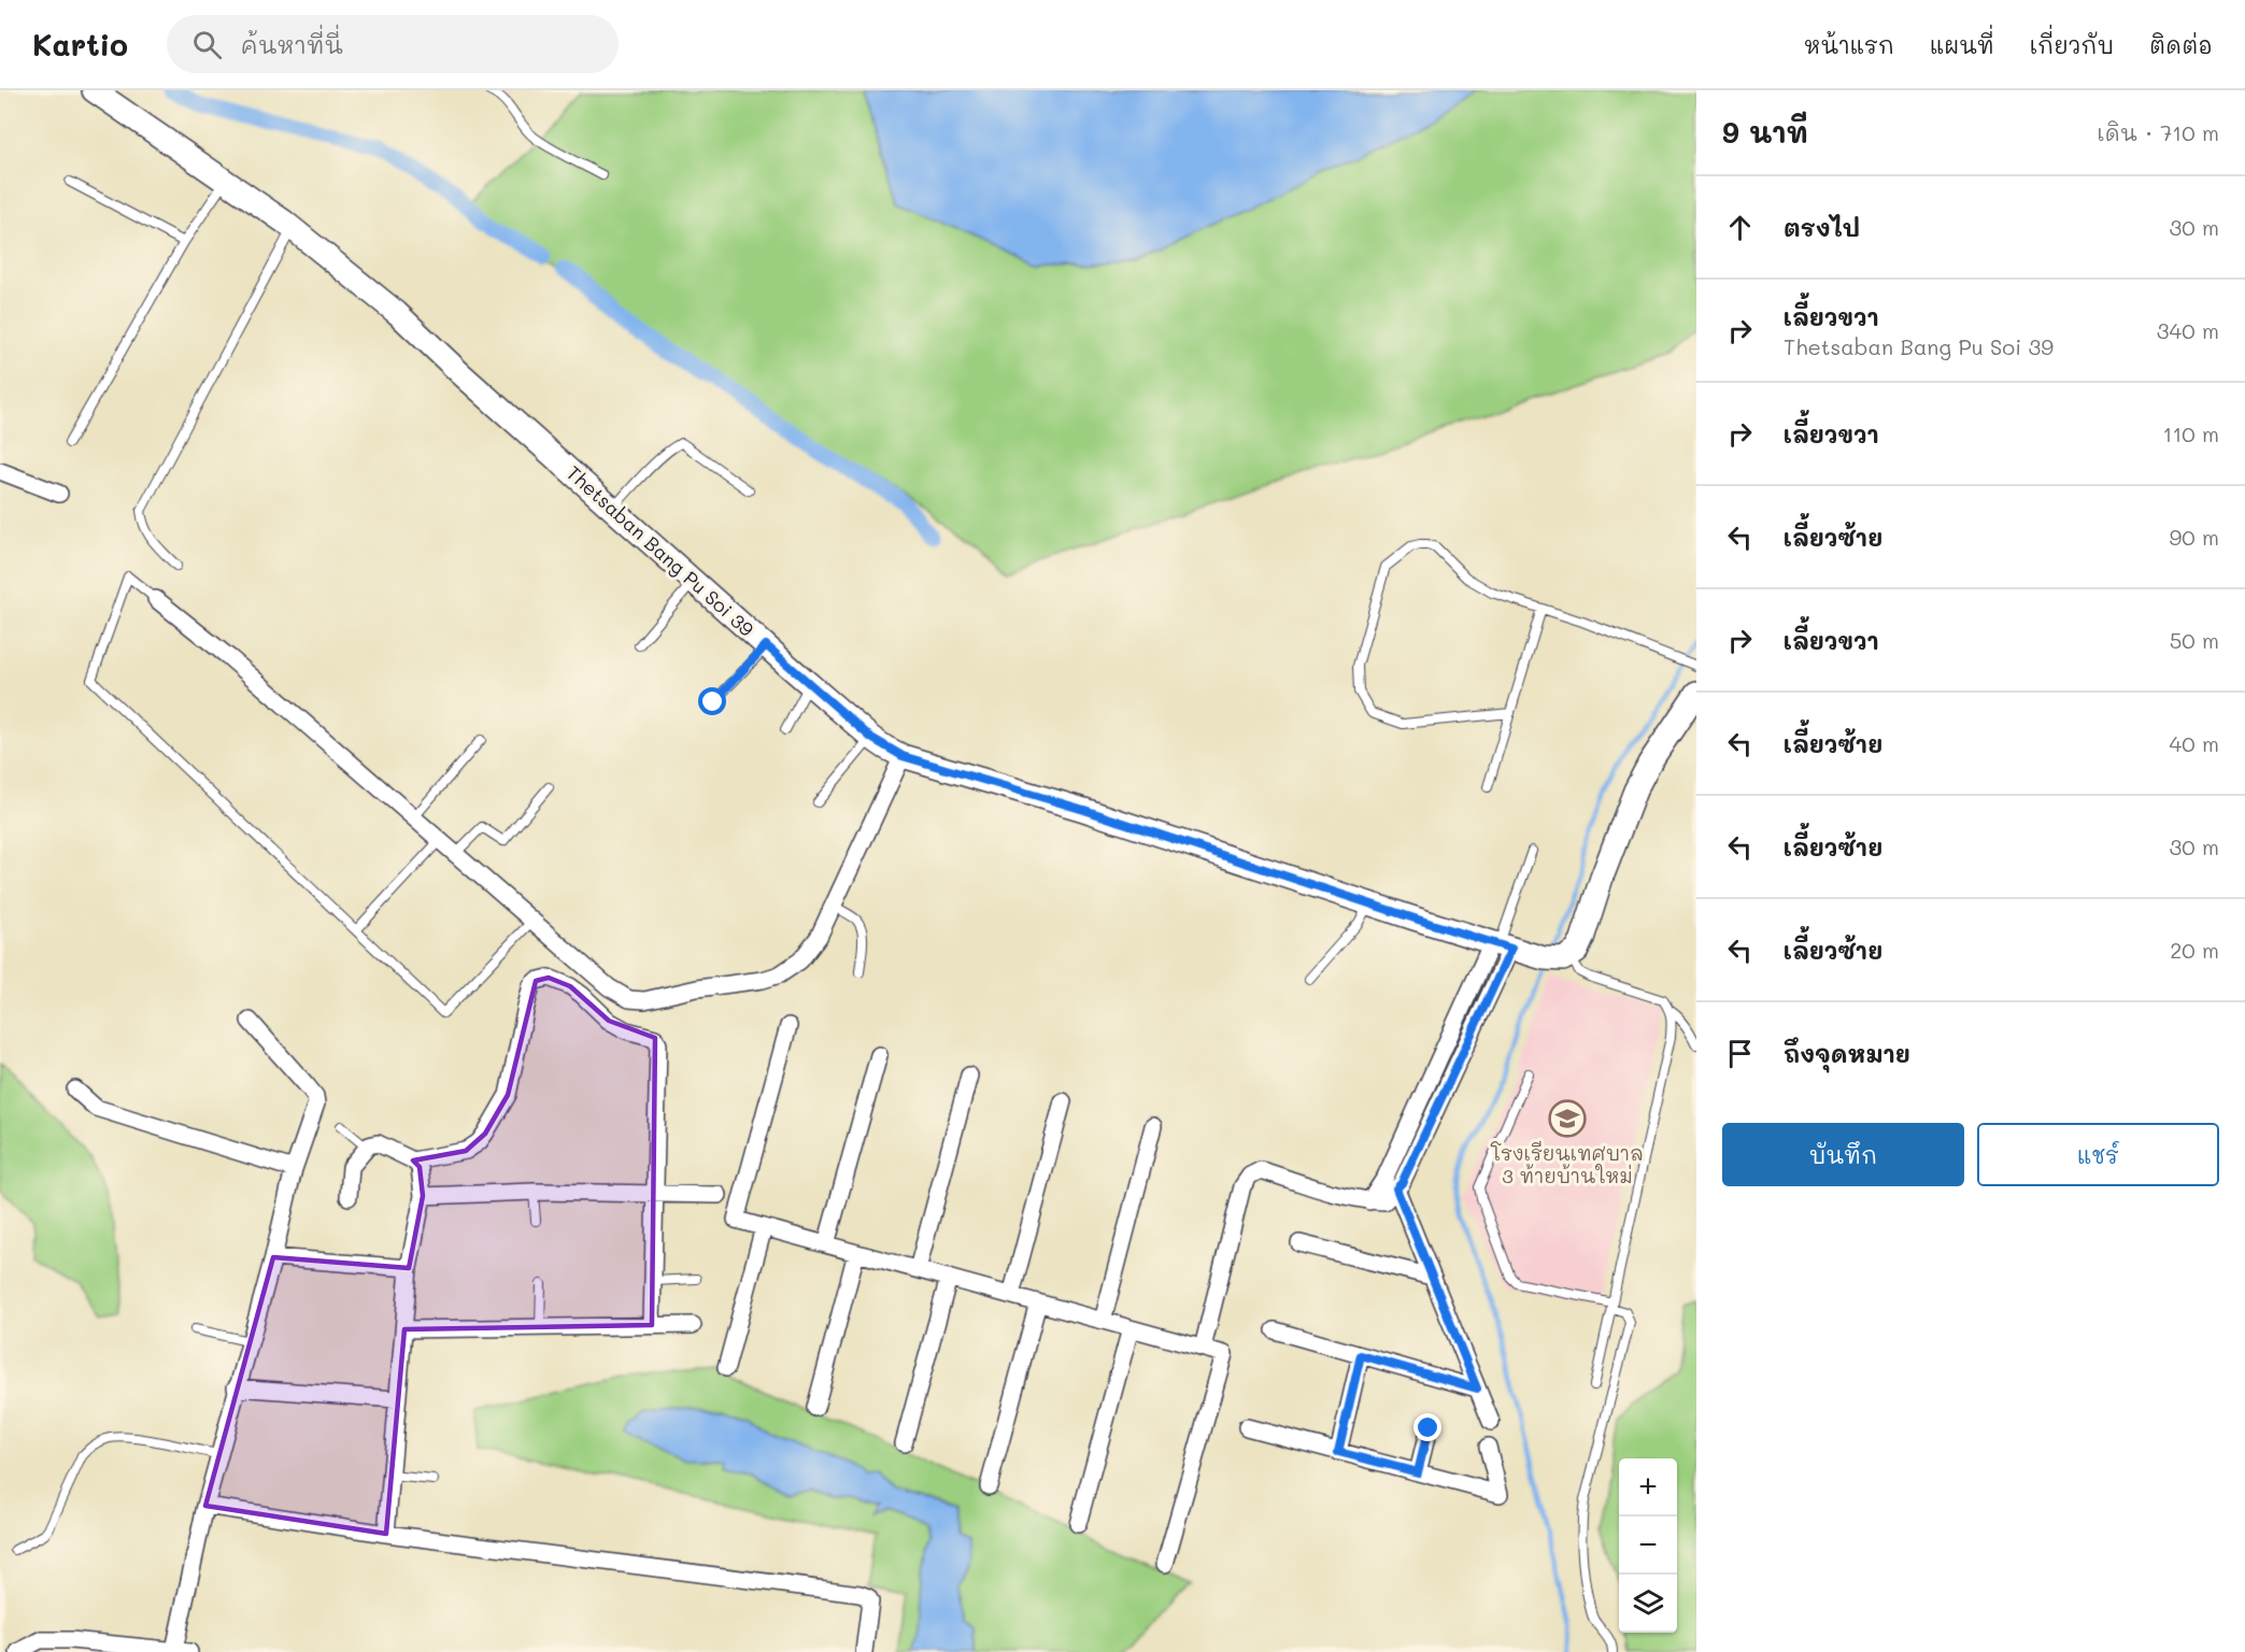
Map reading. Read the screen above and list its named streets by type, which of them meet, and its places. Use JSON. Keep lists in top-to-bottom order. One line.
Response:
{"streets":{"street":["Thetsaban Bang Pu Soi 39"]},"places":{"school or university":["โรงเรียนเทศบาล 3 ท้ายบ้านใหม่"]},"page":{"header":"Kartio","search":"ค้นหาที่นี่","nav":["หน้าแรก","แผนที่","เกี่ยวกับ","ติดต่อ"],"heading":["9 นาที","เดิน · 710 m"],"list":[["ตรงไป","30 m"],["เลี้ยวขวา","Thetsaban Bang Pu Soi 39","340 m"],["เลี้ยวขวา","110 m"],["เลี้ยวซ้าย","90 m"],["เลี้ยวขวา","50 m"],["เลี้ยวซ้าย","40 m"],["เลี้ยวซ้าย","30 m"],["เลี้ยวซ้าย","20 m"],"ถึงจุดหมาย"],"buttons":["บันทึก","แชร์"],"map_buttons":["+","−"]}}
